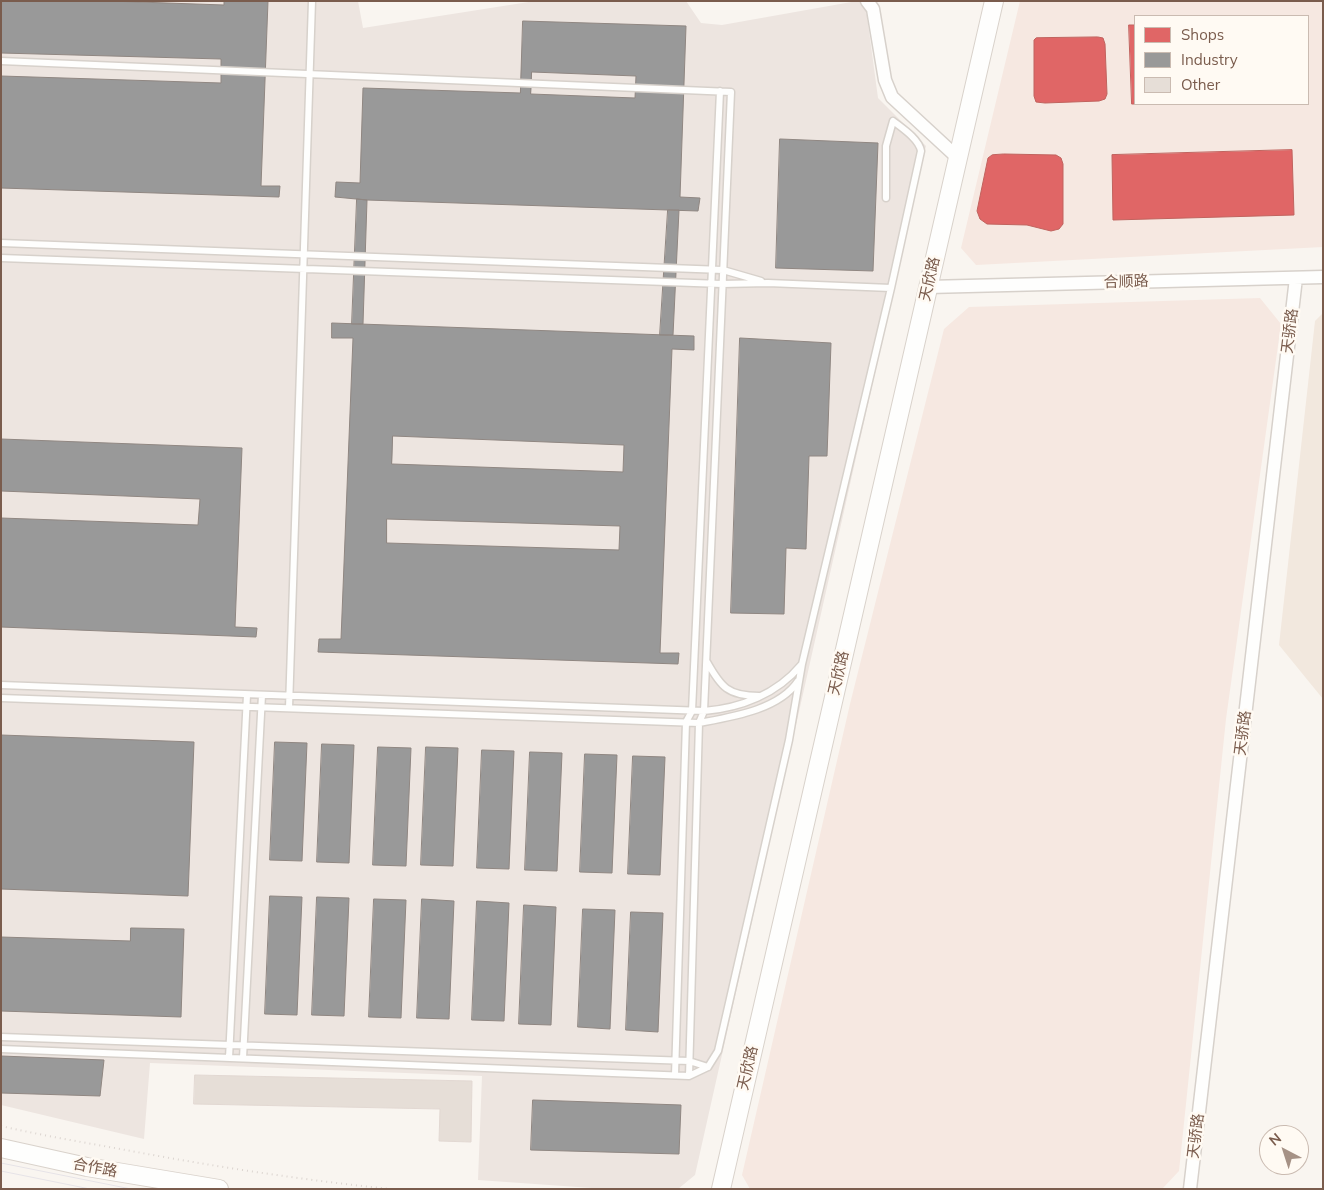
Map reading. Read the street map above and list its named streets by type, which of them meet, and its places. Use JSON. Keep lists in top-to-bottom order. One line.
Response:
{"streets":{"street":["天欣路","合顺路","天骄路","合作路"]},"crossings":[["天欣路","合顺路"],["合顺路","天骄路"]],"legend":["Shops","Industry","Other"],"north":"top left"}
